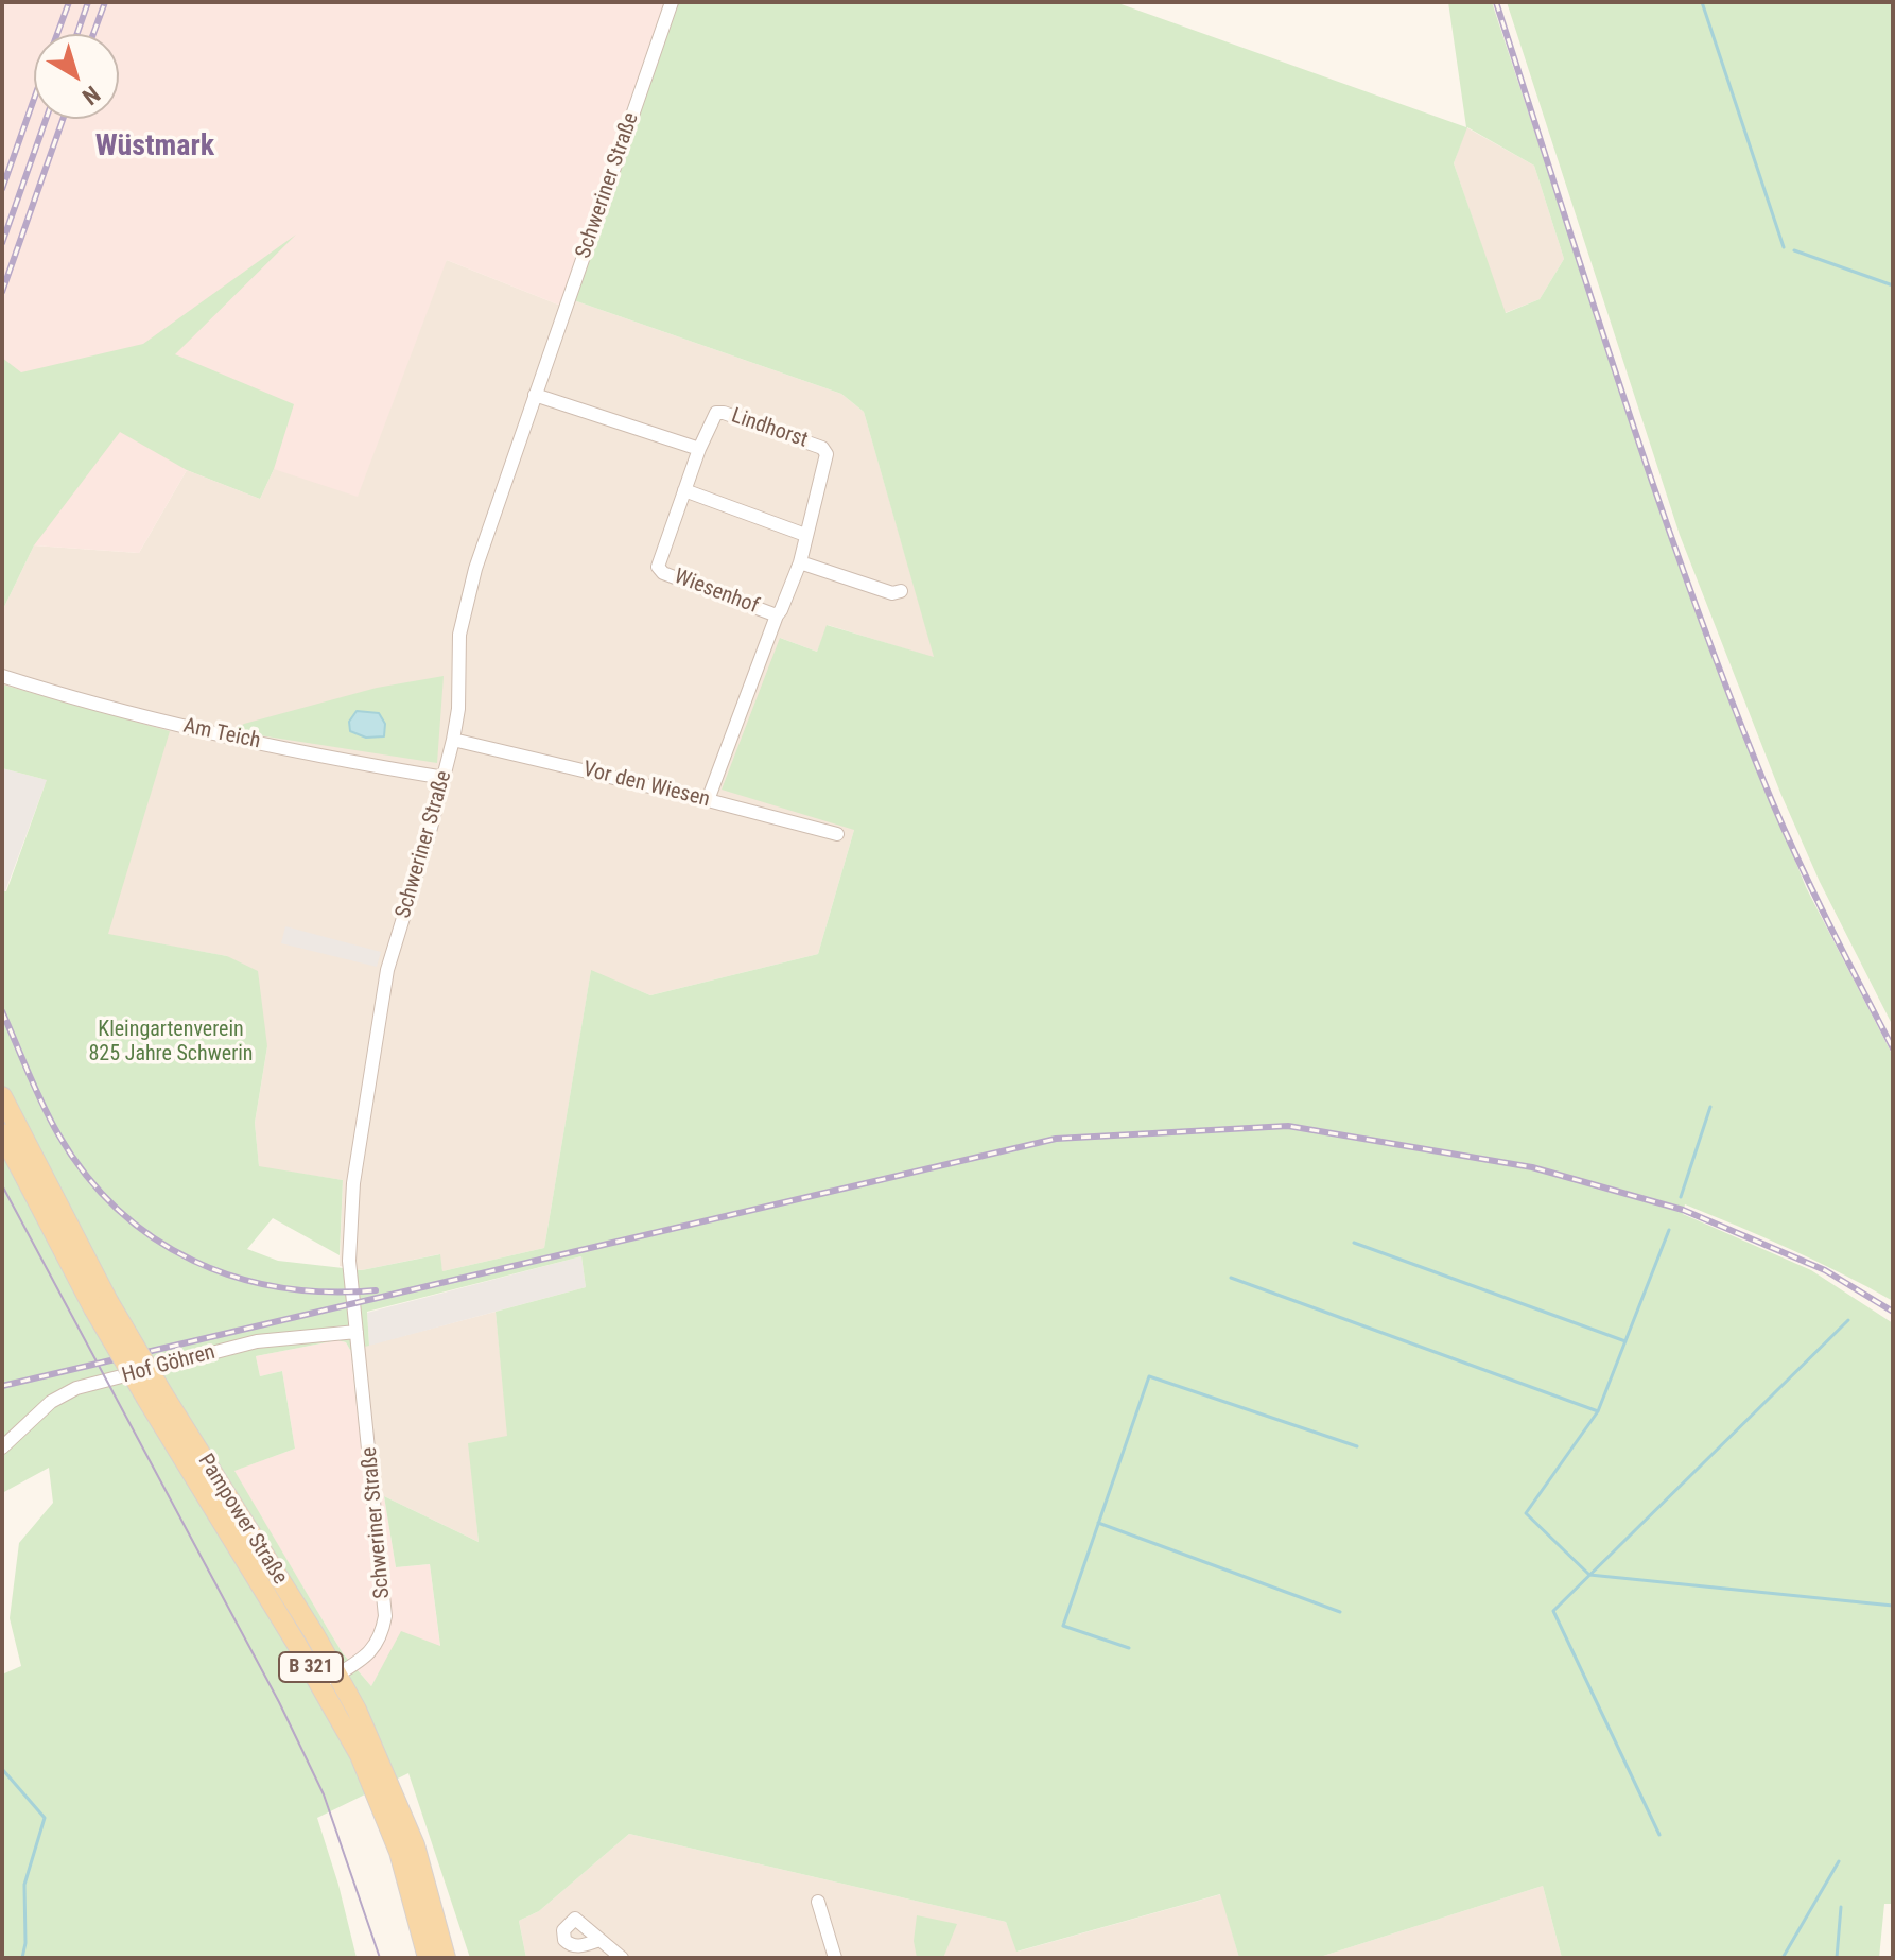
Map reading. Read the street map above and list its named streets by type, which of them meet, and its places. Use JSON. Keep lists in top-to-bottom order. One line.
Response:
{"streets":{"main road":["Pampower Straße","B 321"],"street":["Schweriner Straße","Lindhorst","Wiesenhof","Am Teich","Vor den Wiesen","Hof Göhren"]},"crossings":[["Schweriner Straße","Am Teich"],["Schweriner Straße","Vor den Wiesen"],["Schweriner Straße","Hof Göhren"],["Schweriner Straße","Pampower Straße"],["Lindhorst","Wiesenhof"],["Wiesenhof","Vor den Wiesen"]],"districts":["Wüstmark"],"parks":["Kleingartenverein 825 Jahre Schwerin"],"north":"bottom right"}
